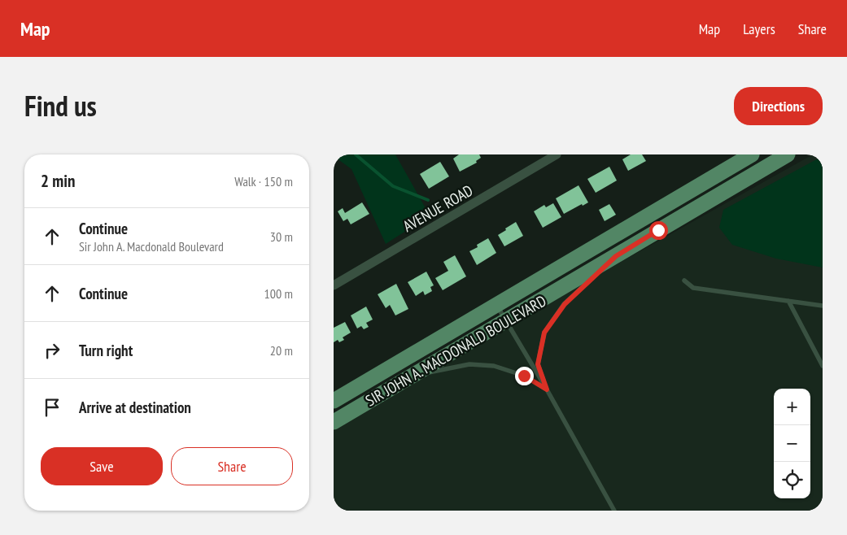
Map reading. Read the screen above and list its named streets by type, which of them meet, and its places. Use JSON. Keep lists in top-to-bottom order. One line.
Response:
{"streets":{"main road":["SIR JOHN A. MACDONALD BOULEVARD"],"street":["AVENUE ROAD"]},"page":{"header":"Map","nav":["Map","Layers","Share"],"title":"Find us","buttons":["Directions",["Save","Share"]],"heading":["2 min","Walk · 150 m"],"list":[["Continue","Sir John A. Macdonald Boulevard","30 m"],["Continue","100 m"],["Turn right","20 m"],"Arrive at destination"],"map_buttons":["+","−"]}}
